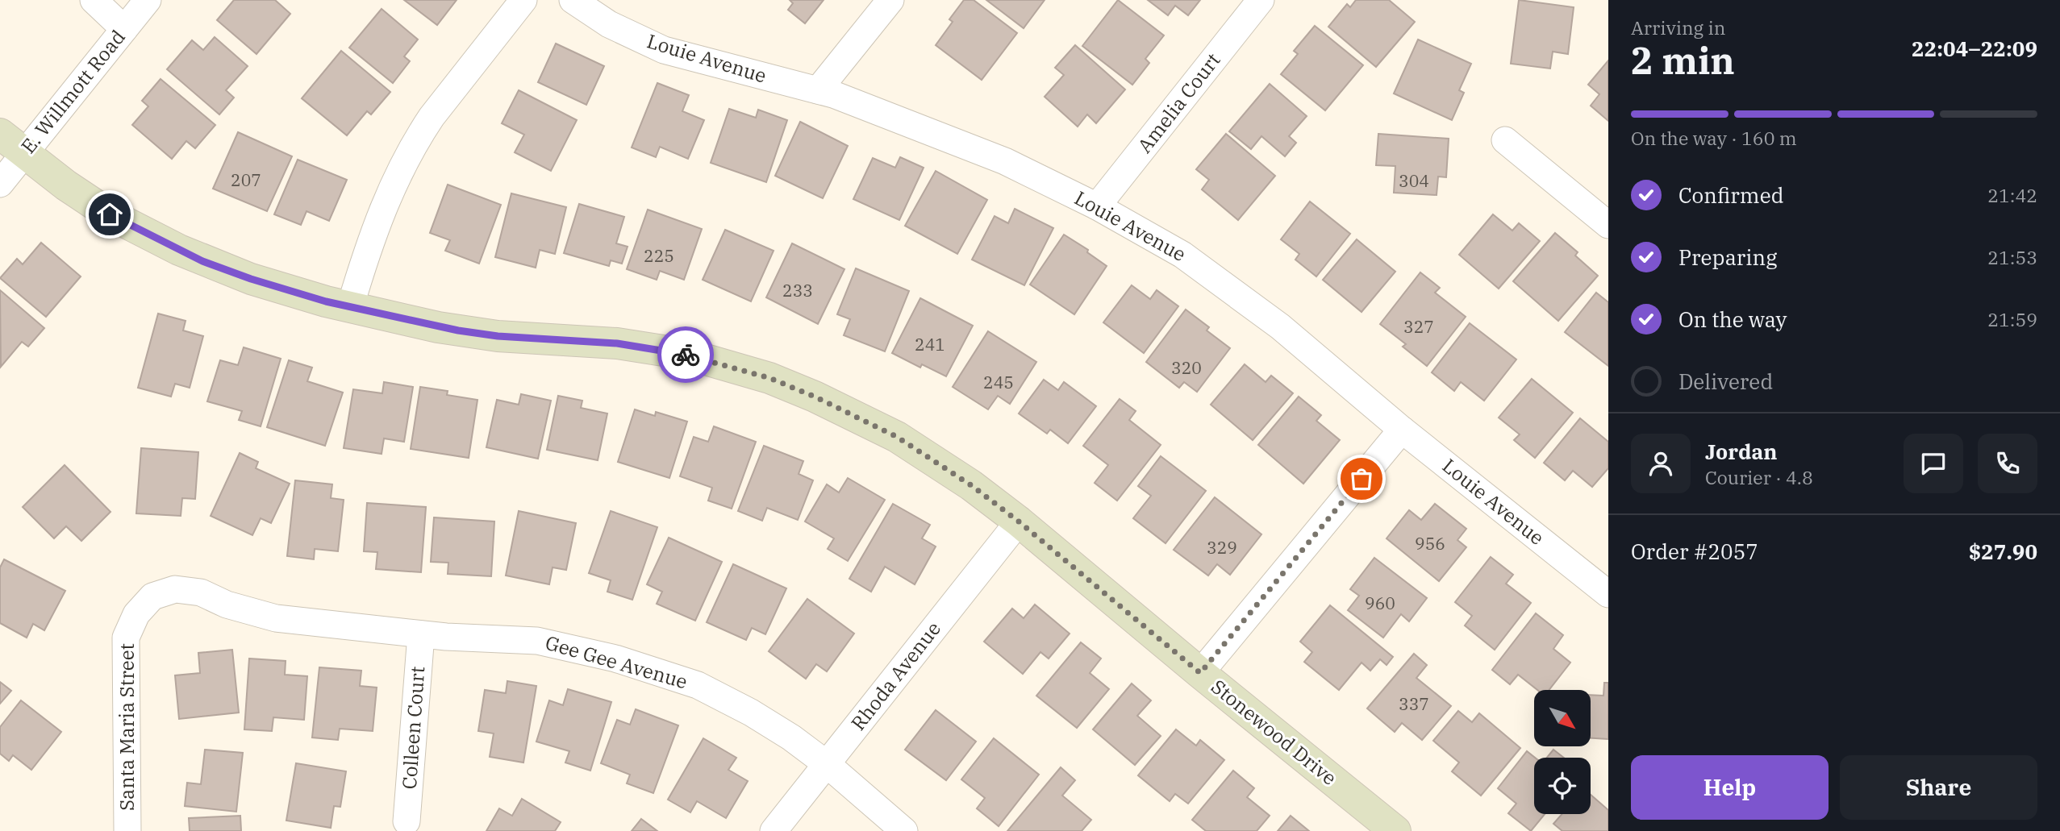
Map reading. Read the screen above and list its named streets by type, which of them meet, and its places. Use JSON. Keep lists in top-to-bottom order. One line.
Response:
{"streets":{"street":["Louie Avenue","E. Willmott Road","Amelia Court","Gee Gee Avenue","Rhoda Avenue","Santa Maria Street","Colleen Court","Stonewood Drive"]},"crossings":[["Louie Avenue","Amelia Court"],["E. Willmott Road","Stonewood Drive"],["Gee Gee Avenue","Rhoda Avenue"],["Gee Gee Avenue","Santa Maria Street"],["Gee Gee Avenue","Colleen Court"],["Rhoda Avenue","Stonewood Drive"]],"house_numbers":["207","304","225","233","327","241","320","245","956","329","960","337"],"north":"bottom right","page":{"heading":["2 min","Arriving in","22:04–22:09"],"panel":["Jordan","Courier · 4.8","Order #2057","$27.90"],"bar":"On the way · 160 m","list":[["Confirmed","21:42"],["Preparing","21:53"],["On the way","21:59"],"Delivered"],"buttons":["Help","Share"]}}
